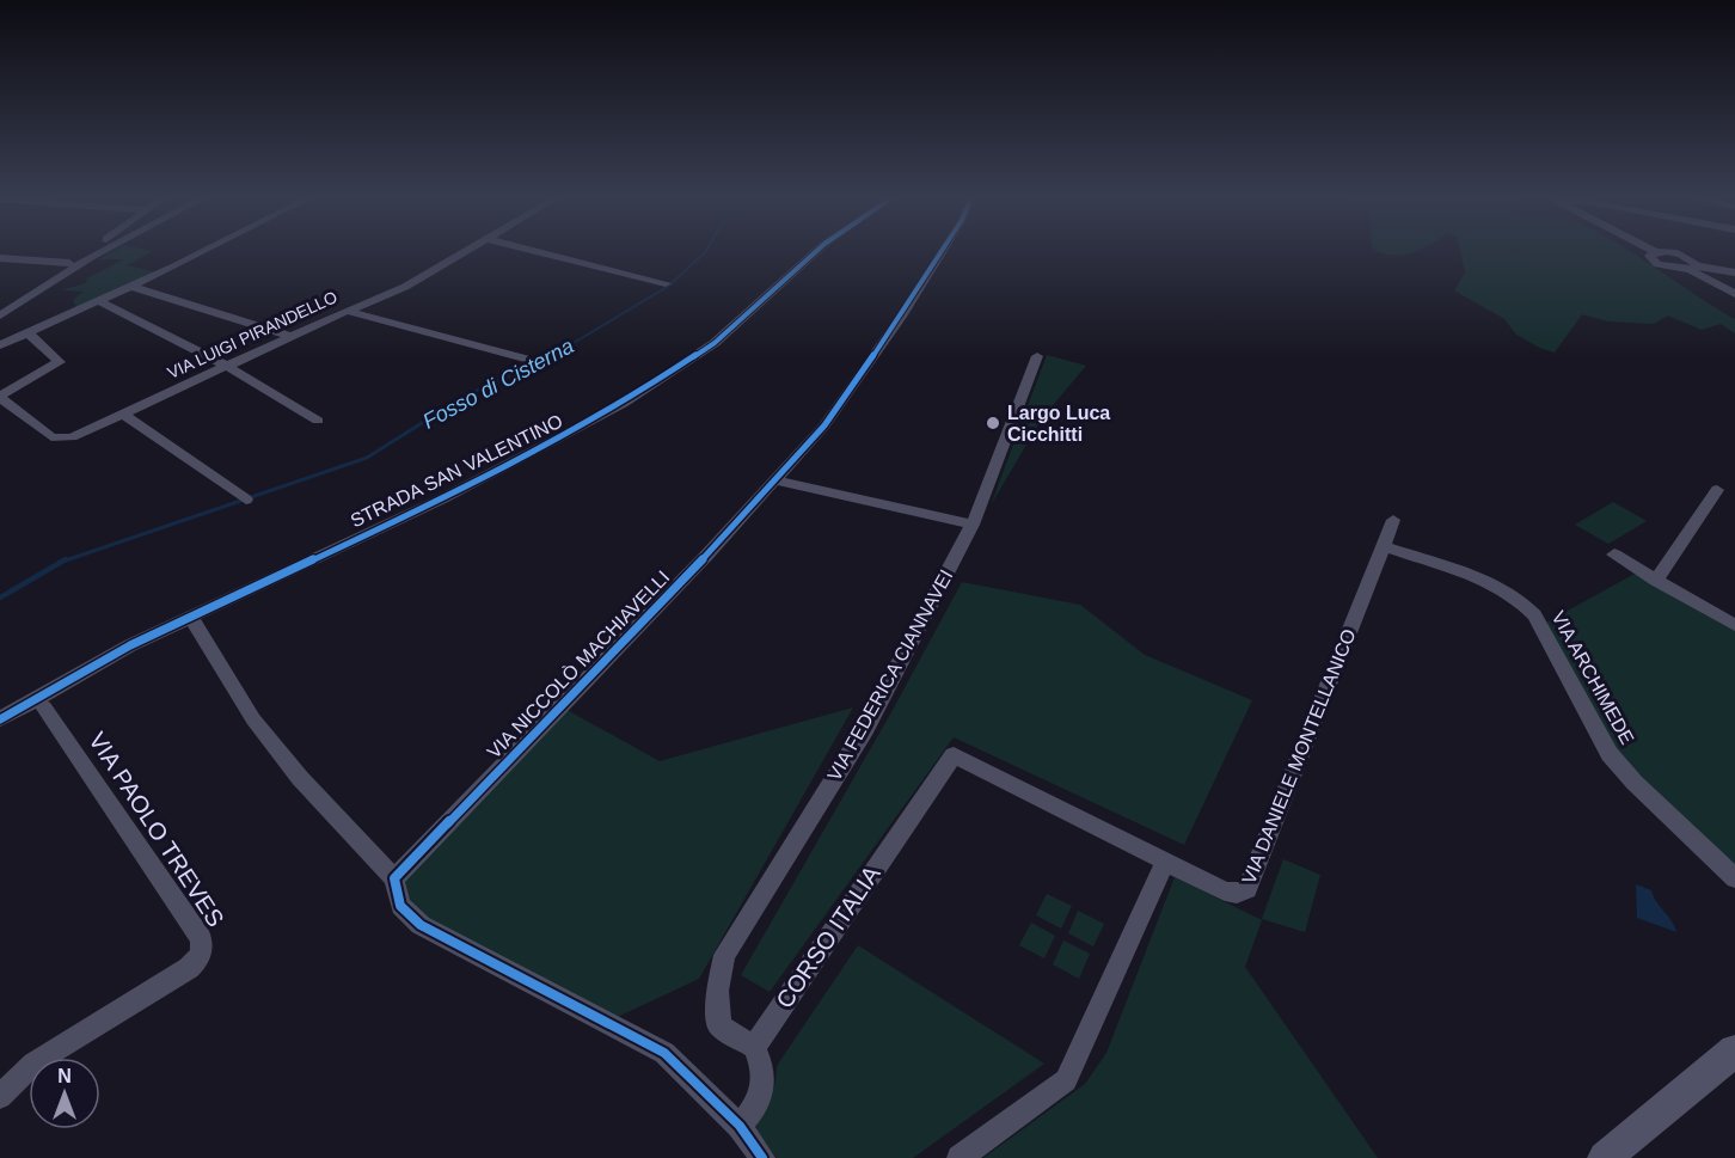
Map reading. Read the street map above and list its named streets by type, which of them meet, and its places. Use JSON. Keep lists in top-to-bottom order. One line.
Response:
{"streets":{"street":["VIA LUIGI PIRANDELLO","STRADA SAN VALENTINO","VIA NICCOLÒ MACHIAVELLI","VIA FEDERICA CIANNAVEI","VIA ARCHIMEDE","VIA DANIELE MONTELLANICO","VIA PAOLO TREVES","CORSO ITALIA"]},"crossings":[["VIA FEDERICA CIANNAVEI","CORSO ITALIA"],["VIA ARCHIMEDE","VIA DANIELE MONTELLANICO"],["VIA DANIELE MONTELLANICO","CORSO ITALIA"]],"water":["Fosso di Cisterna"],"places":["Largo Luca Cicchitti"],"north":"top"}
